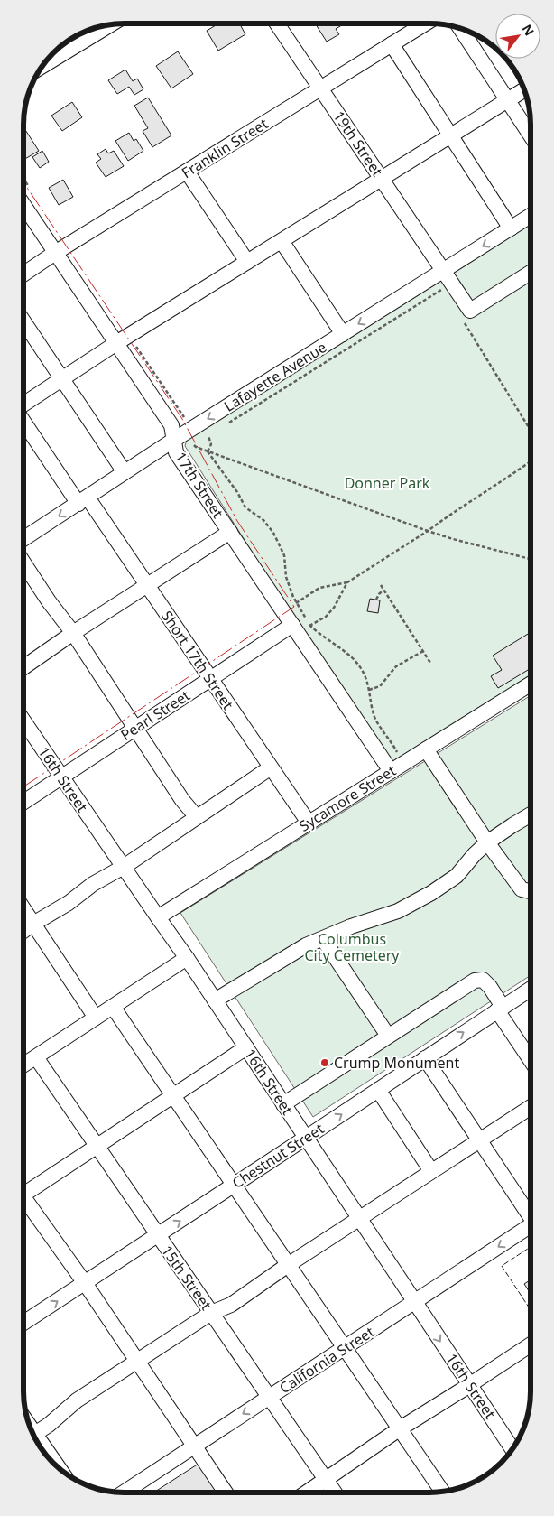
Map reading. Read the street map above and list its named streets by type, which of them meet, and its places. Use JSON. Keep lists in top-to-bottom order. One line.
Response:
{"streets":{"street":["19th Street","Franklin Street","Lafayette Avenue","17th Street","Short 17th Street","Pearl Street","16th Street","Sycamore Street","Chestnut Street","15th Street","California Street"]},"crossings":[["19th Street","Franklin Street"],["19th Street","Lafayette Avenue"],["Franklin Street","17th Street"],["Lafayette Avenue","17th Street"],["Lafayette Avenue","Short 17th Street"],["17th Street","Pearl Street"],["17th Street","Sycamore Street"],["Short 17th Street","Pearl Street"],["Short 17th Street","Sycamore Street"],["Pearl Street","16th Street"],["16th Street","Sycamore Street"],["16th Street","Chestnut Street"],["16th Street","California Street"],["Chestnut Street","15th Street"],["15th Street","California Street"]],"parks":["Donner Park","Columbus City Cemetery"],"places":["Crump Monument"],"north":"top right"}
